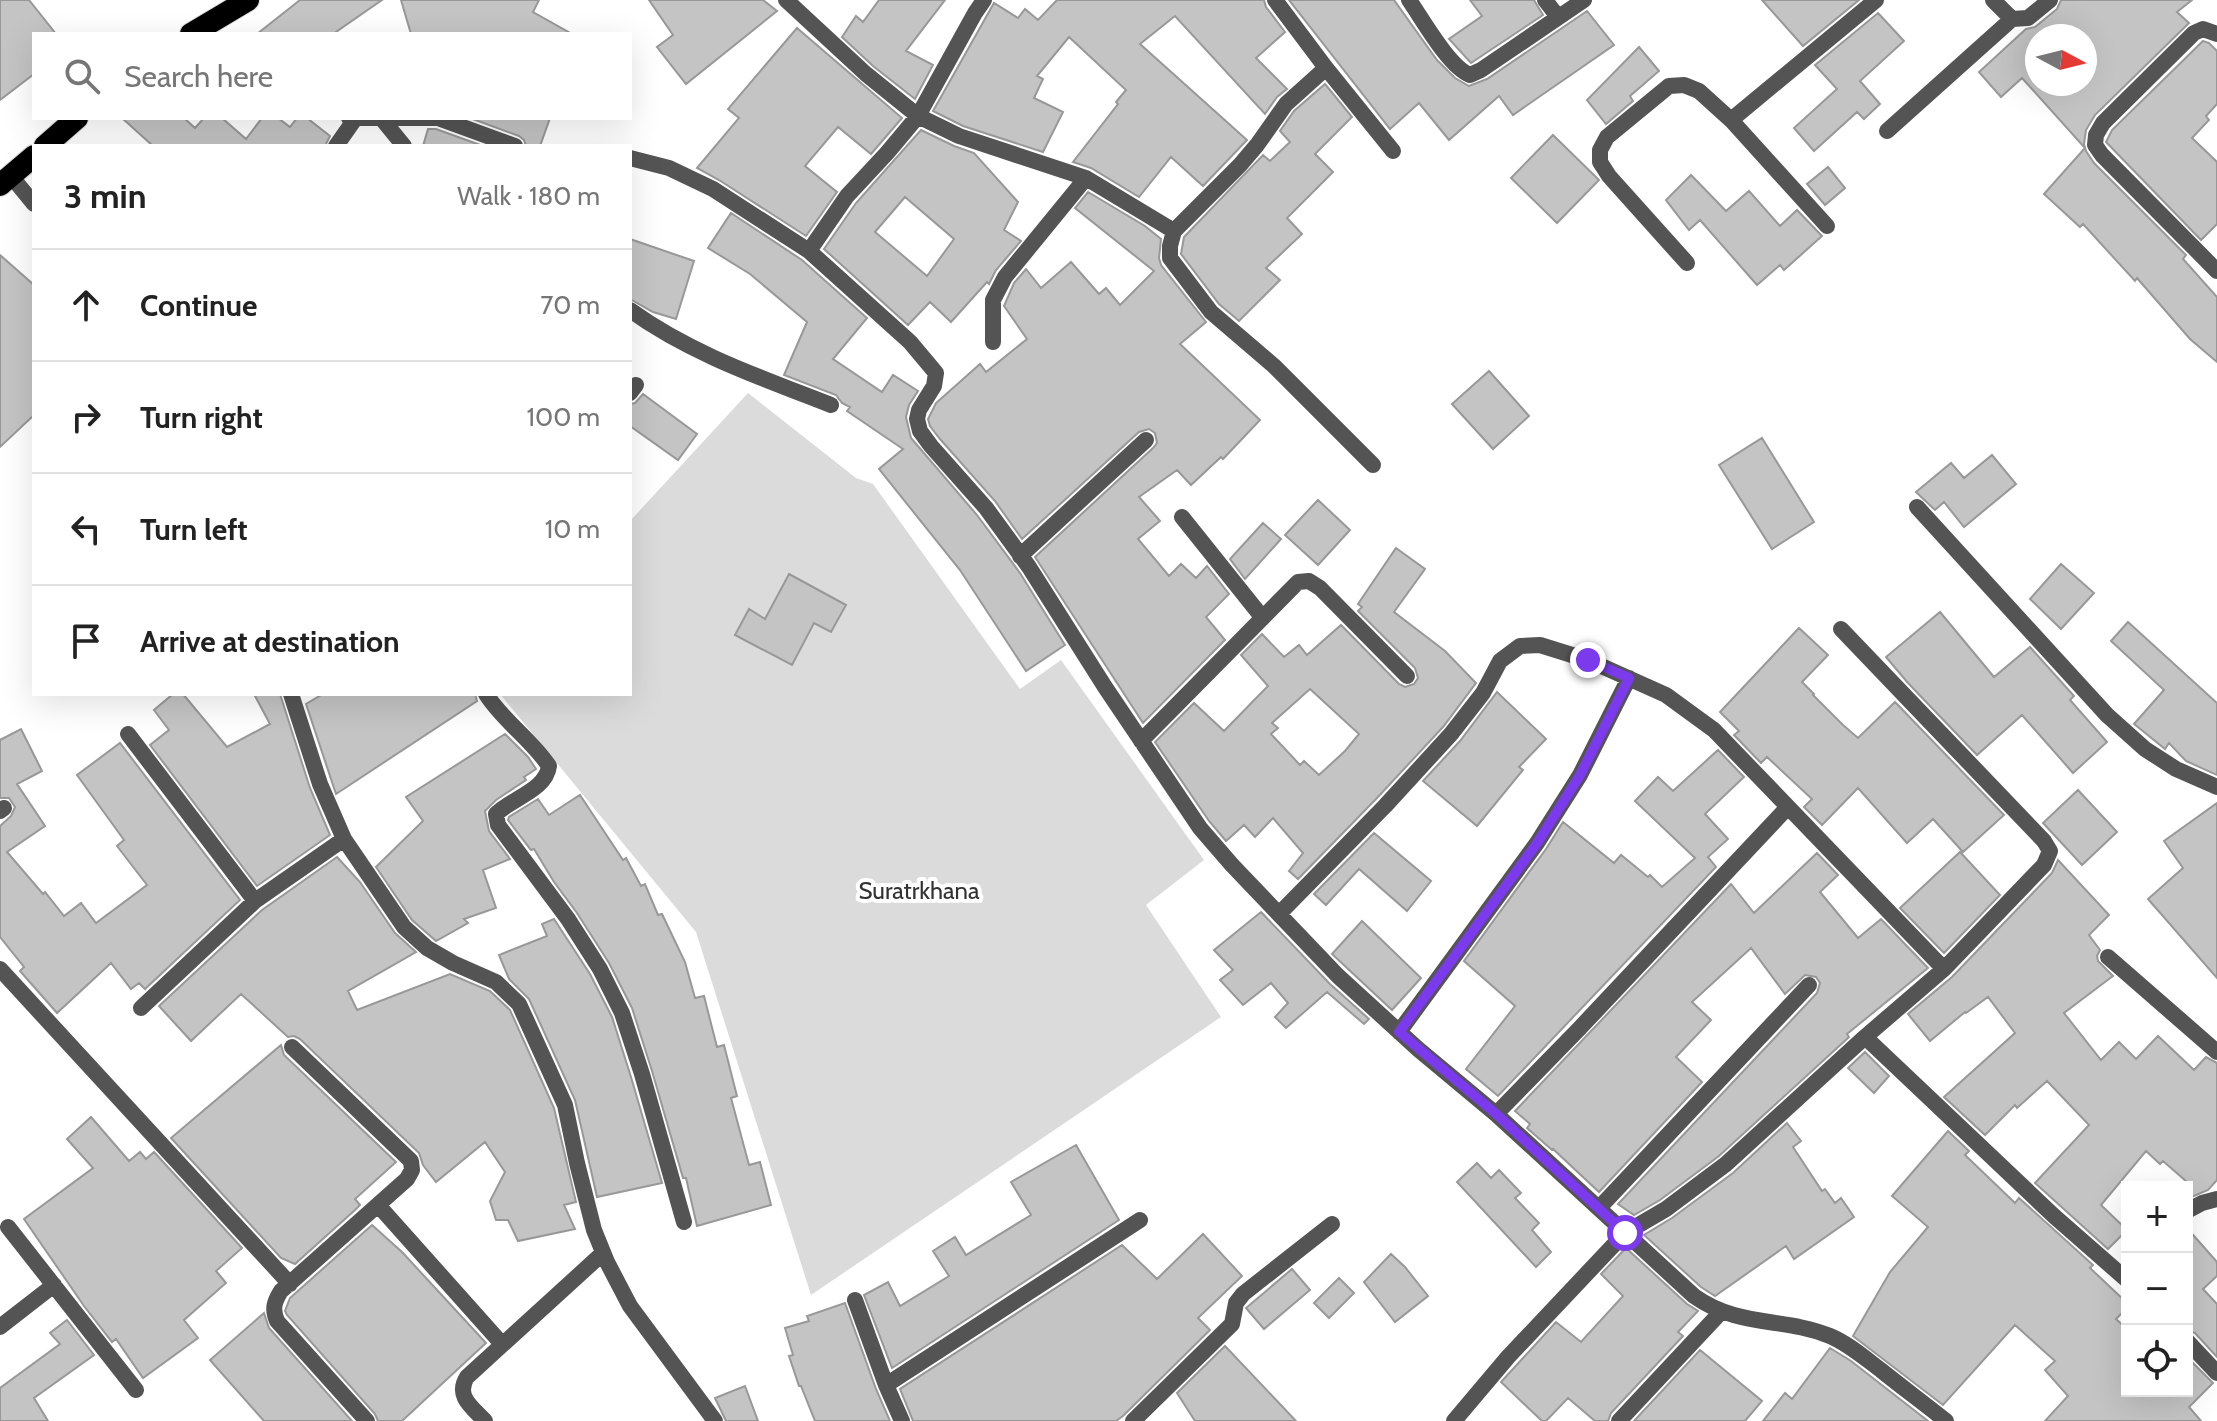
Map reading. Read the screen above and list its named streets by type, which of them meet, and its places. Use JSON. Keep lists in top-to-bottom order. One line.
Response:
{"parks":["Suratrkhana"],"north":"right","page":{"search":"Search here","heading":["3 min","Walk · 180 m"],"list":[["Continue","70 m"],["Turn right","100 m"],["Turn left","10 m"],"Arrive at destination"],"map_buttons":["+","−"]}}
